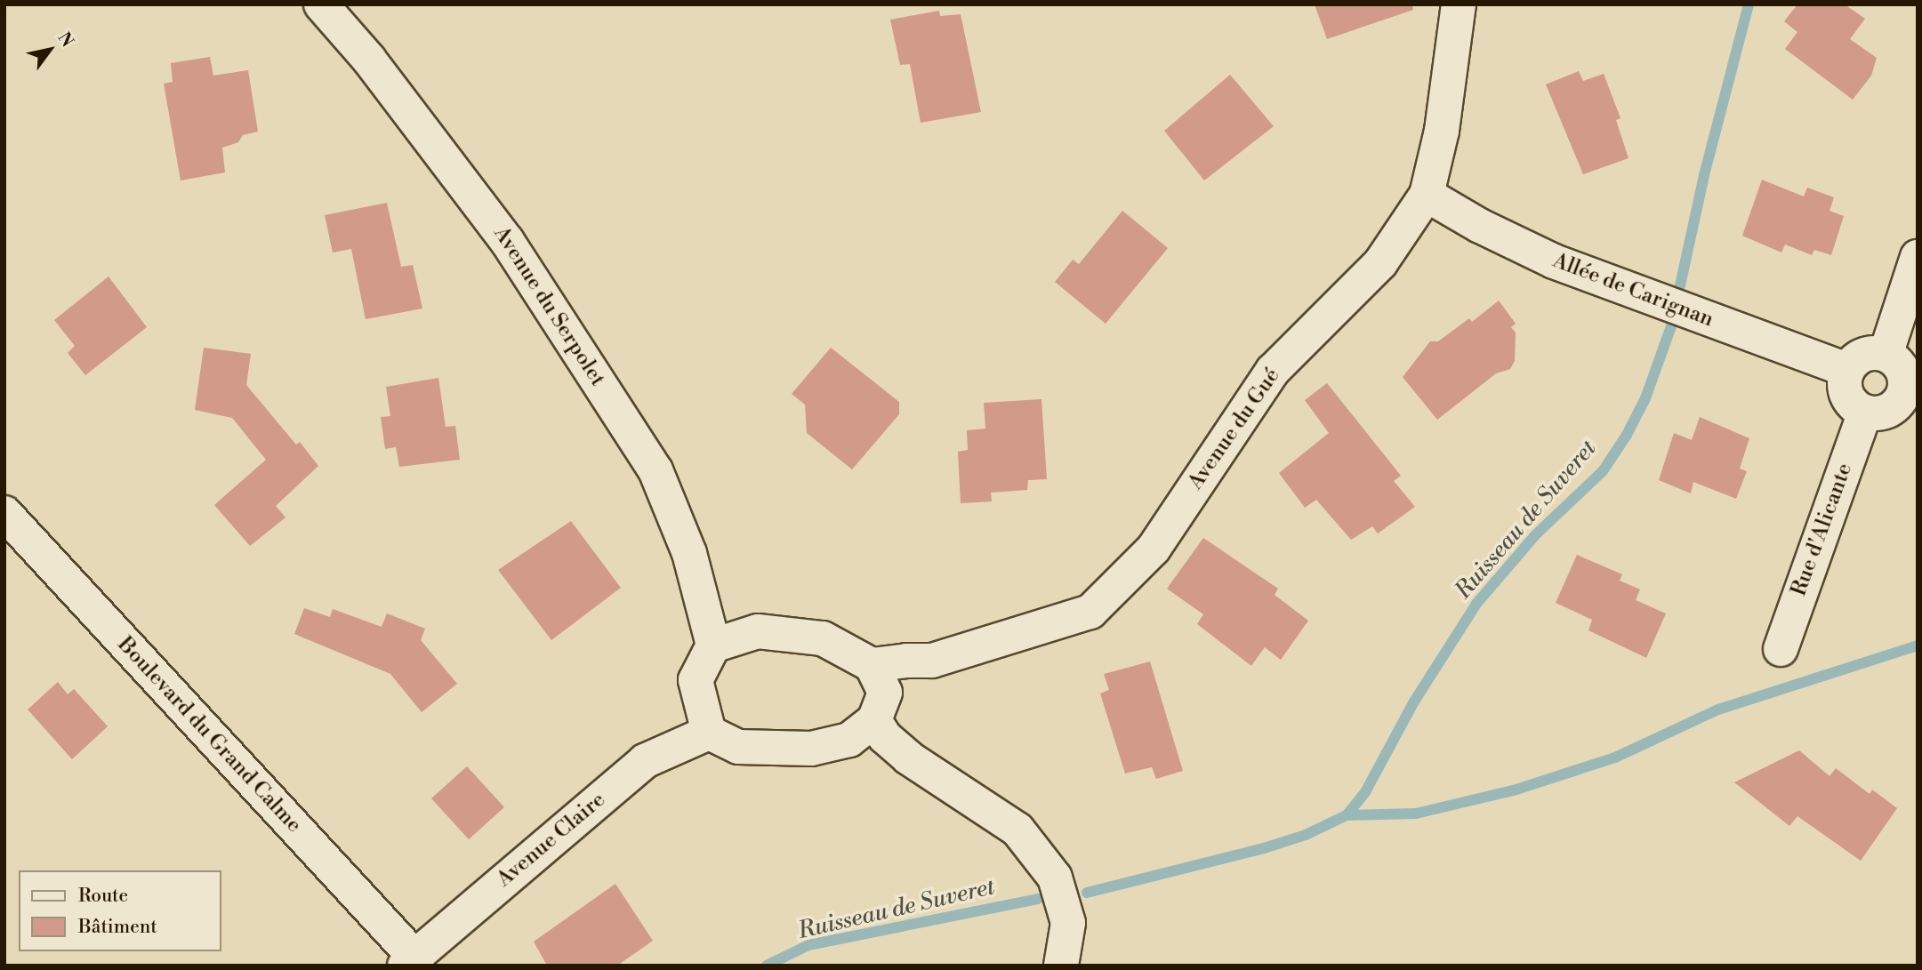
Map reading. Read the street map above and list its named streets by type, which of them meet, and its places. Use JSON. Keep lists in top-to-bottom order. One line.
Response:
{"streets":{"street":["Allée de Carignan","Avenue du Serpolet","Avenue du Gué","Rue d'Alicante","Boulevard du Grand Calme","Avenue Claire"]},"crossings":[["Allée de Carignan","Avenue du Gué"],["Allée de Carignan","Rue d'Alicante"],["Avenue du Serpolet","Avenue du Gué"],["Avenue du Serpolet","Avenue Claire"],["Avenue du Gué","Avenue Claire"],["Boulevard du Grand Calme","Avenue Claire"]],"water":["Ruisseau de Suveret"],"legend":["Route","Bâtiment"],"north":"top right"}
